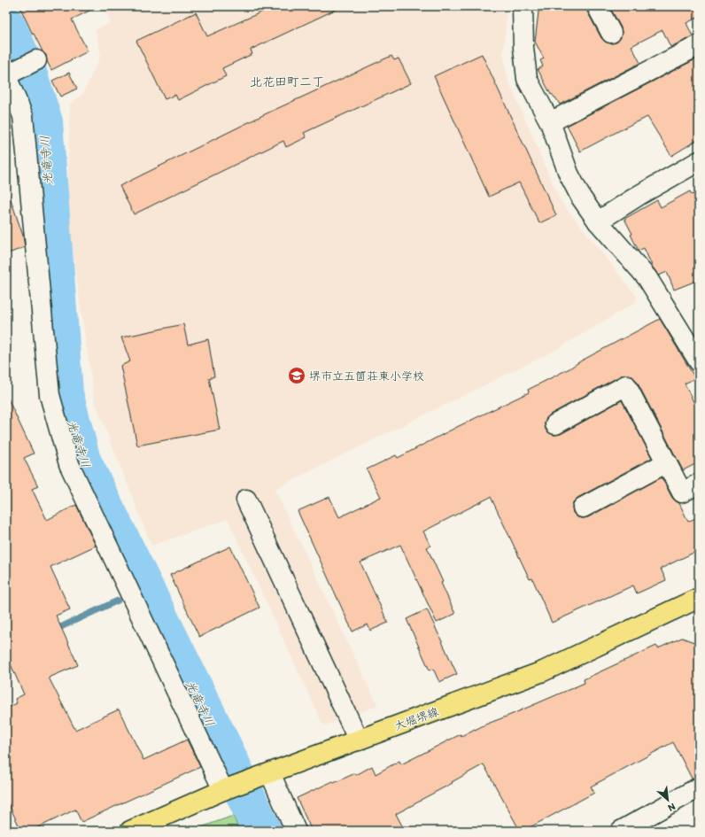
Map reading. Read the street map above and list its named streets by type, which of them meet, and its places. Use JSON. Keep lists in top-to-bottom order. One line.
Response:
{"streets":{"main road":["大堀堺線"]},"districts":["北花田町二丁"],"water":["光竜寺川"],"places":{"school or university":["堺市立五箇荘東小学校"]},"north":"bottom right"}
